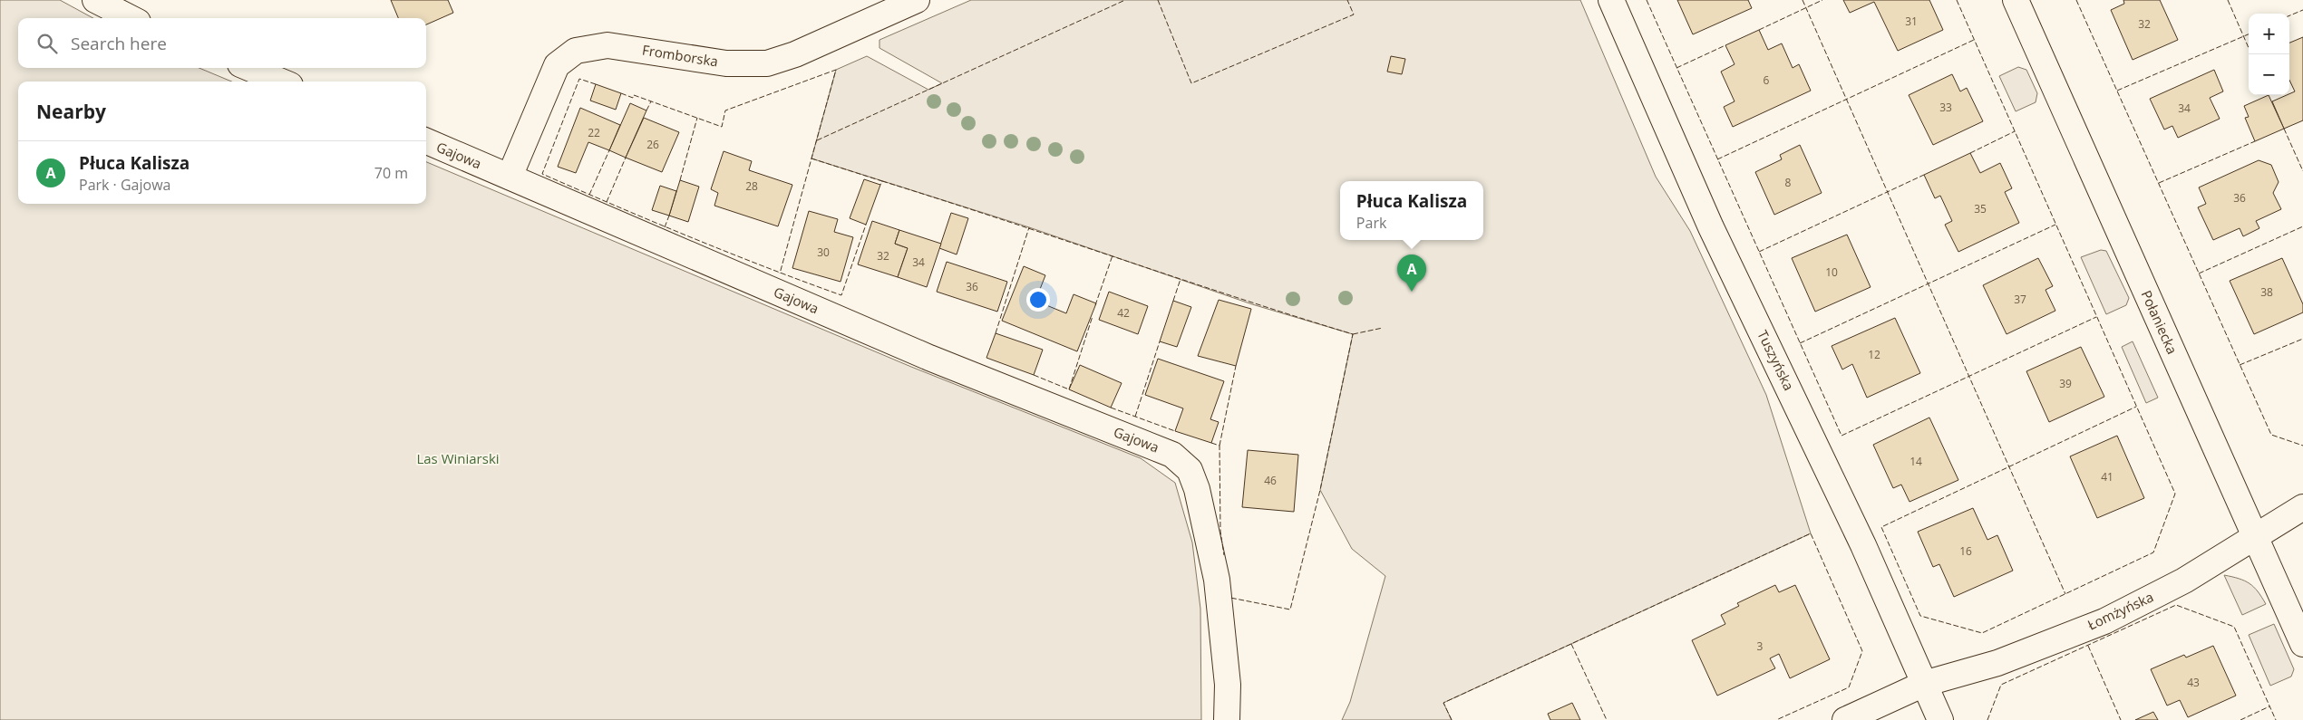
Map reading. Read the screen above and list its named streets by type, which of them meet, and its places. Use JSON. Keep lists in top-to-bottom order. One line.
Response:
{"streets":{"street":["Fromborska","Gajowa","Połaniecka","Tuszyńska","Łomżyńska"]},"crossings":[["Fromborska","Gajowa"],["Połaniecka","Łomżyńska"],["Tuszyńska","Łomżyńska"]],"parks":["Las Winiarski"],"house_numbers":["31","32","6","33","34","22","26","8","28","36","35","30","32","34","10","36","38","37","42","12","39","14","41","46","16","3","43"],"page":{"map_buttons":["+","−"],"search":"Search here","heading":"Nearby","list":[{"mark":"A","name":"Płuca Kalisza","note":"Park · Gajowa","value":"70 m"}],"popup":["Płuca Kalisza","Park"],"pins":"A"}}
